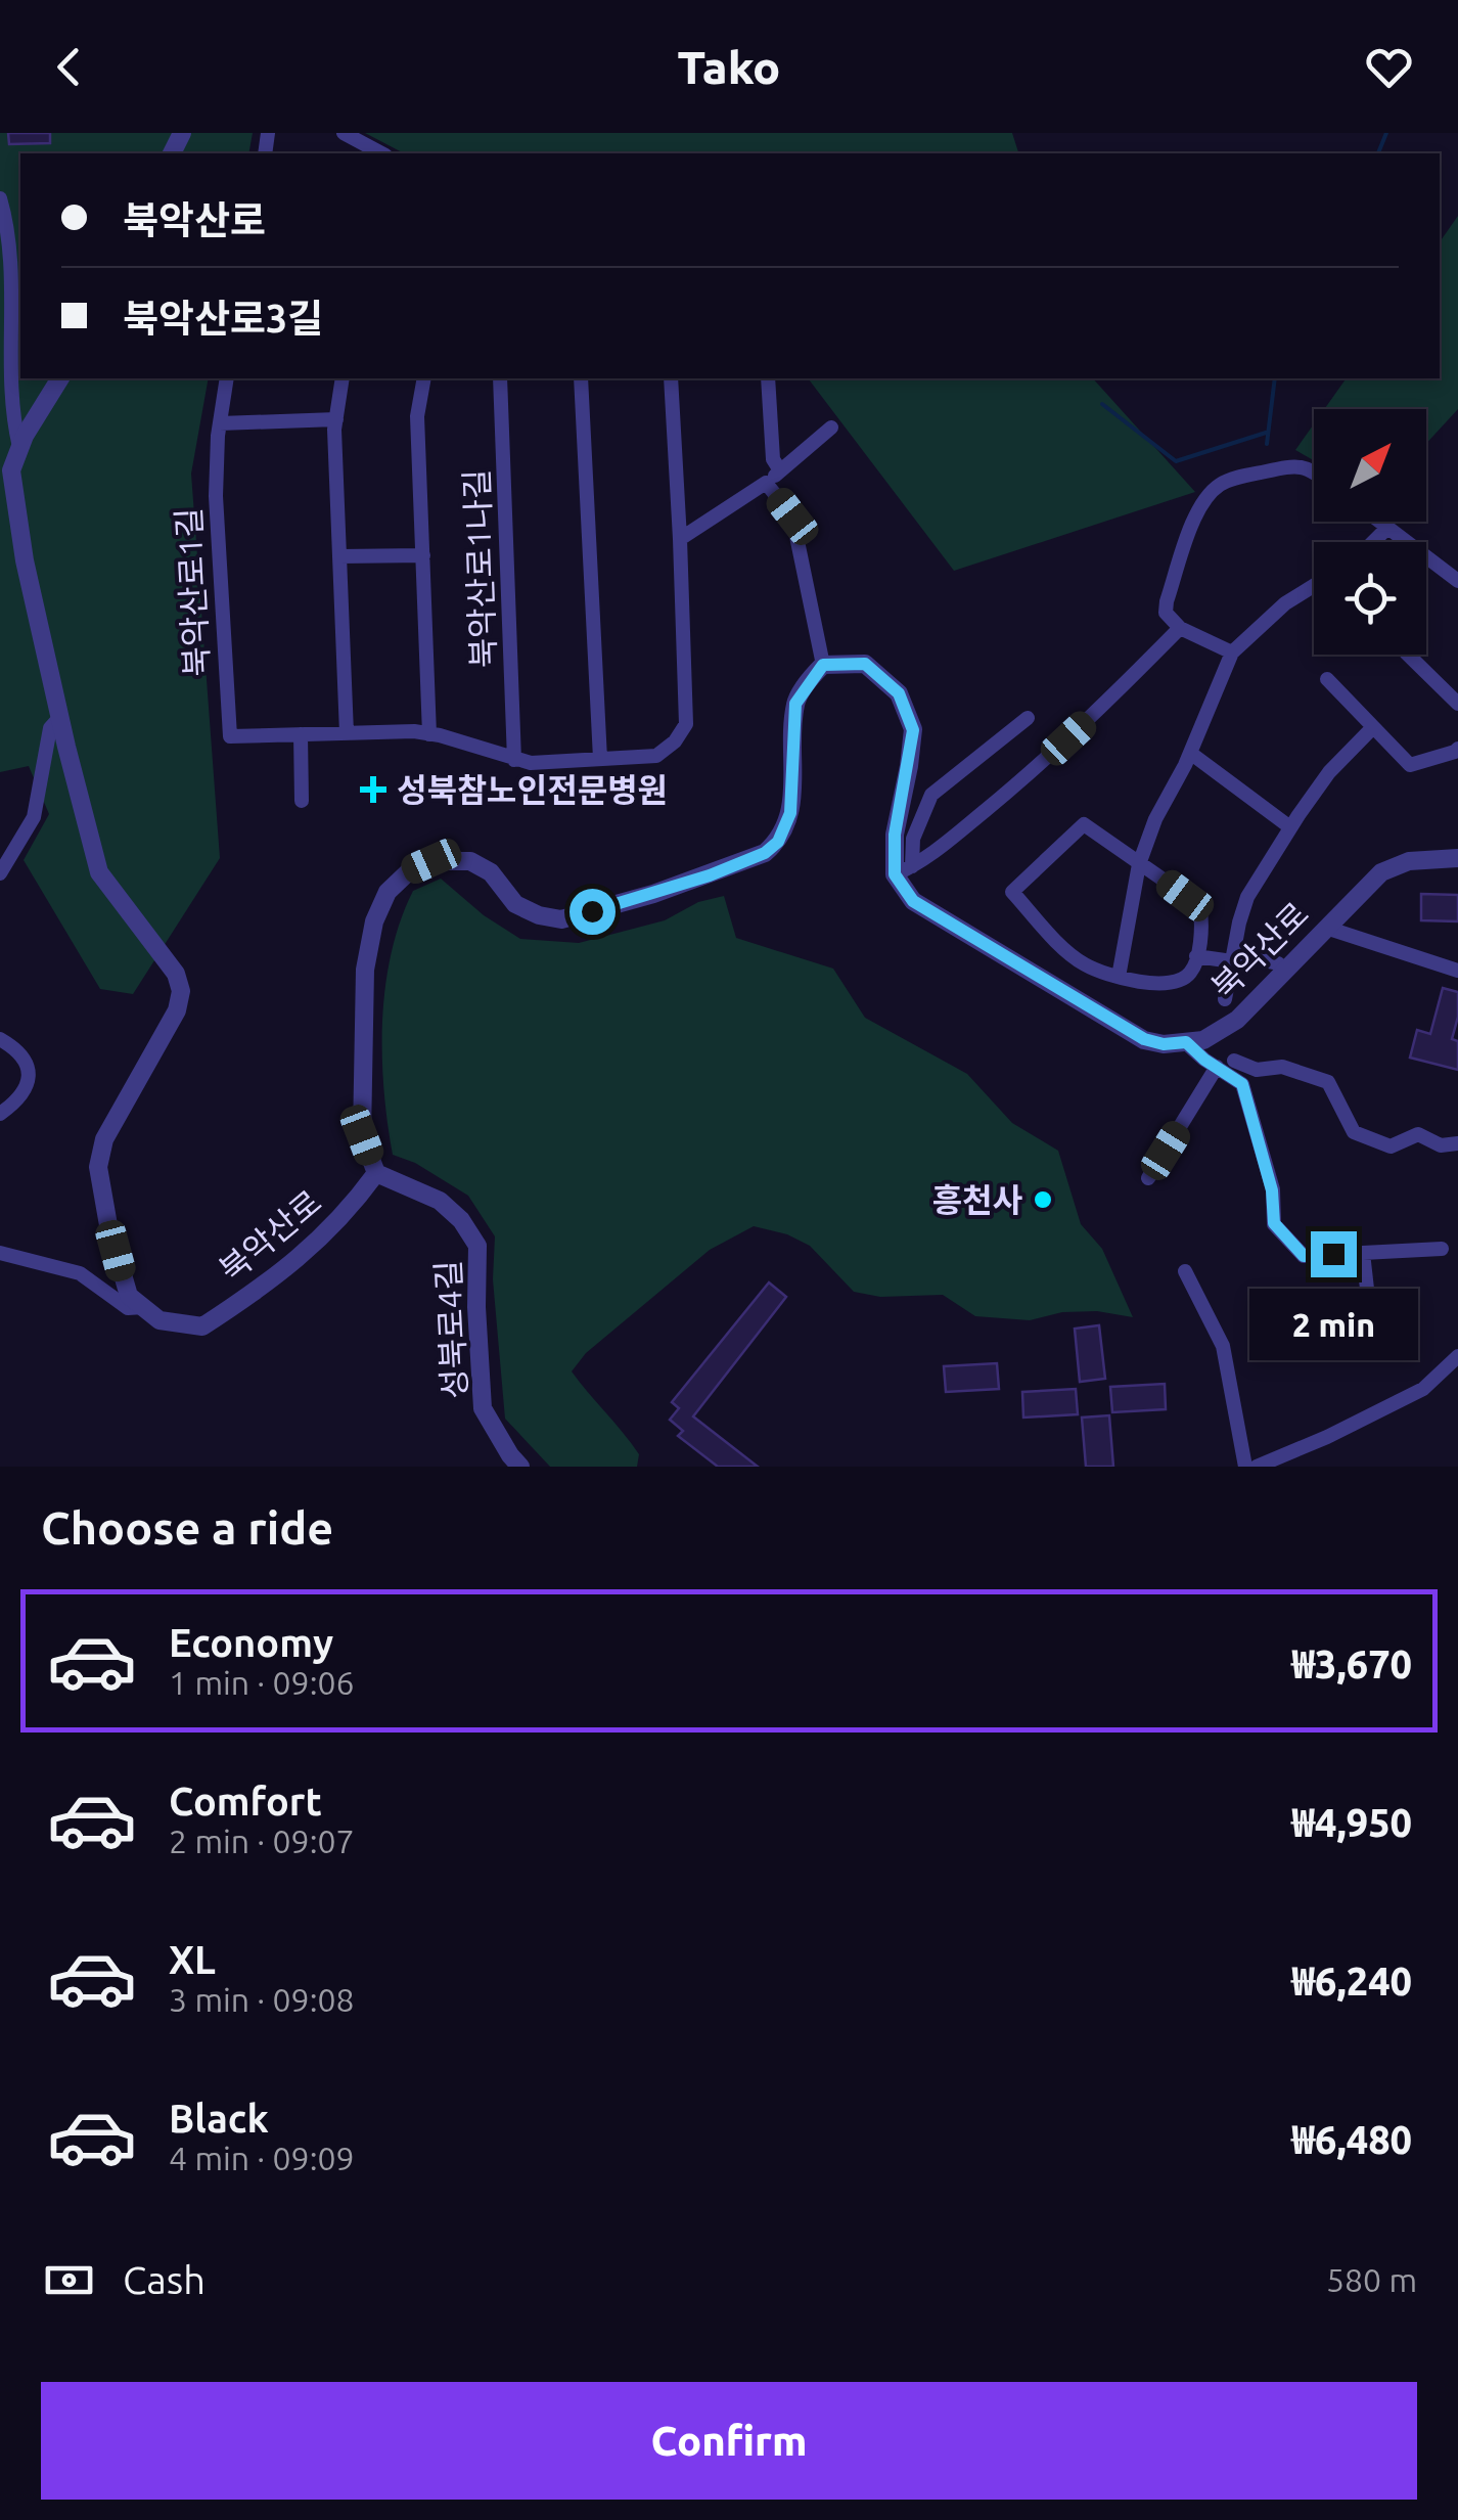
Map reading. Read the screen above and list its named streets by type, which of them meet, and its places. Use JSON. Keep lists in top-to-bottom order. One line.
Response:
{"streets":{"street":["북악산로1나길","북악산로1길","북악산로","성북로4길"]},"crossings":[["북악산로1나길","북악산로1길"],["북악산로","성북로4길"]],"places":{"health":["성북참노인전문병원"],"other":["흥천사"]},"north":"top right","page":{"header":"Tako","banner":["북악산로","북악산로3길"],"bubble":"2 min","heading":"Choose a ride","list":[{"name":"Economy","note":"1 min · 09:06","value":"₩3,670"},{"name":"Comfort","note":"2 min · 09:07","value":"₩4,950"},{"name":"XL","note":"3 min · 09:08","value":"₩6,240"},{"name":"Black","note":"4 min · 09:09","value":"₩6,480"}],"pay":["Cash","580 m"],"buttons":"Confirm"}}
